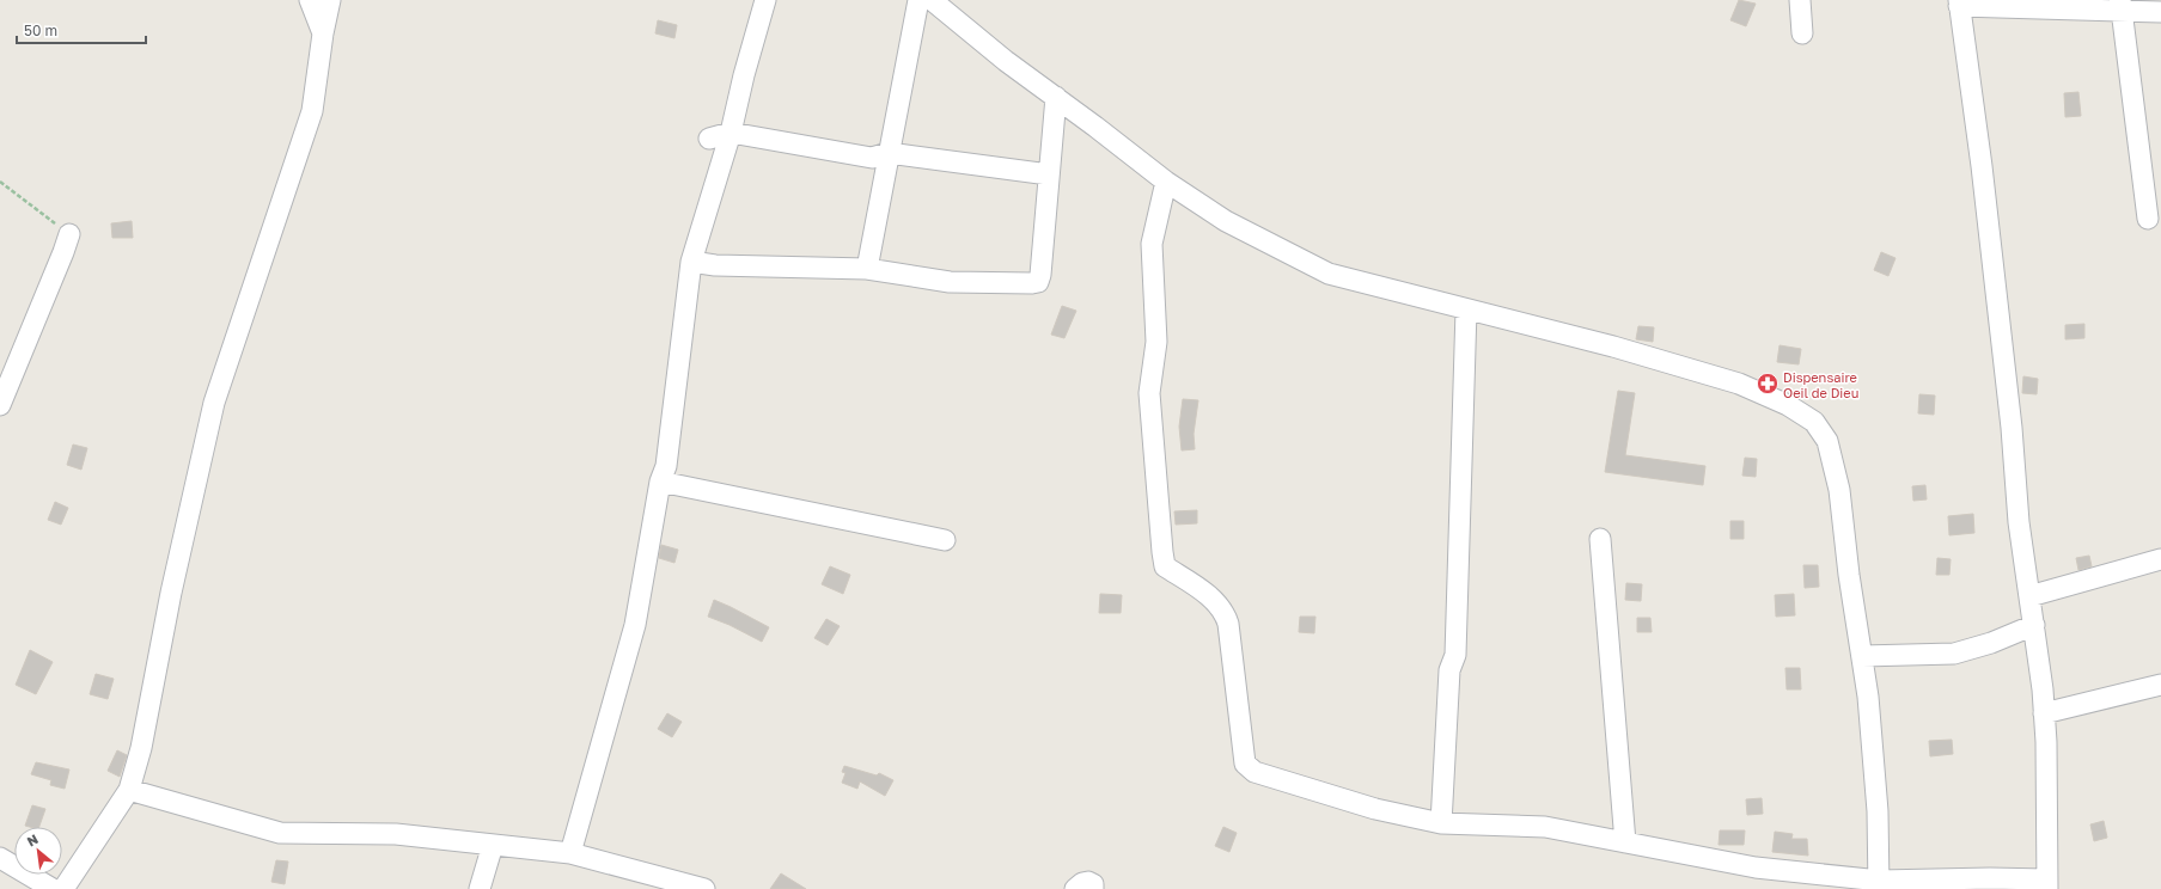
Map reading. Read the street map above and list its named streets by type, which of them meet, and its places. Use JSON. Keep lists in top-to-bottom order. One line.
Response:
{"places":{"pharmacy":["Dispensaire Oeil de Dieu"]},"scale_bar":"50 m","north":"top left"}
